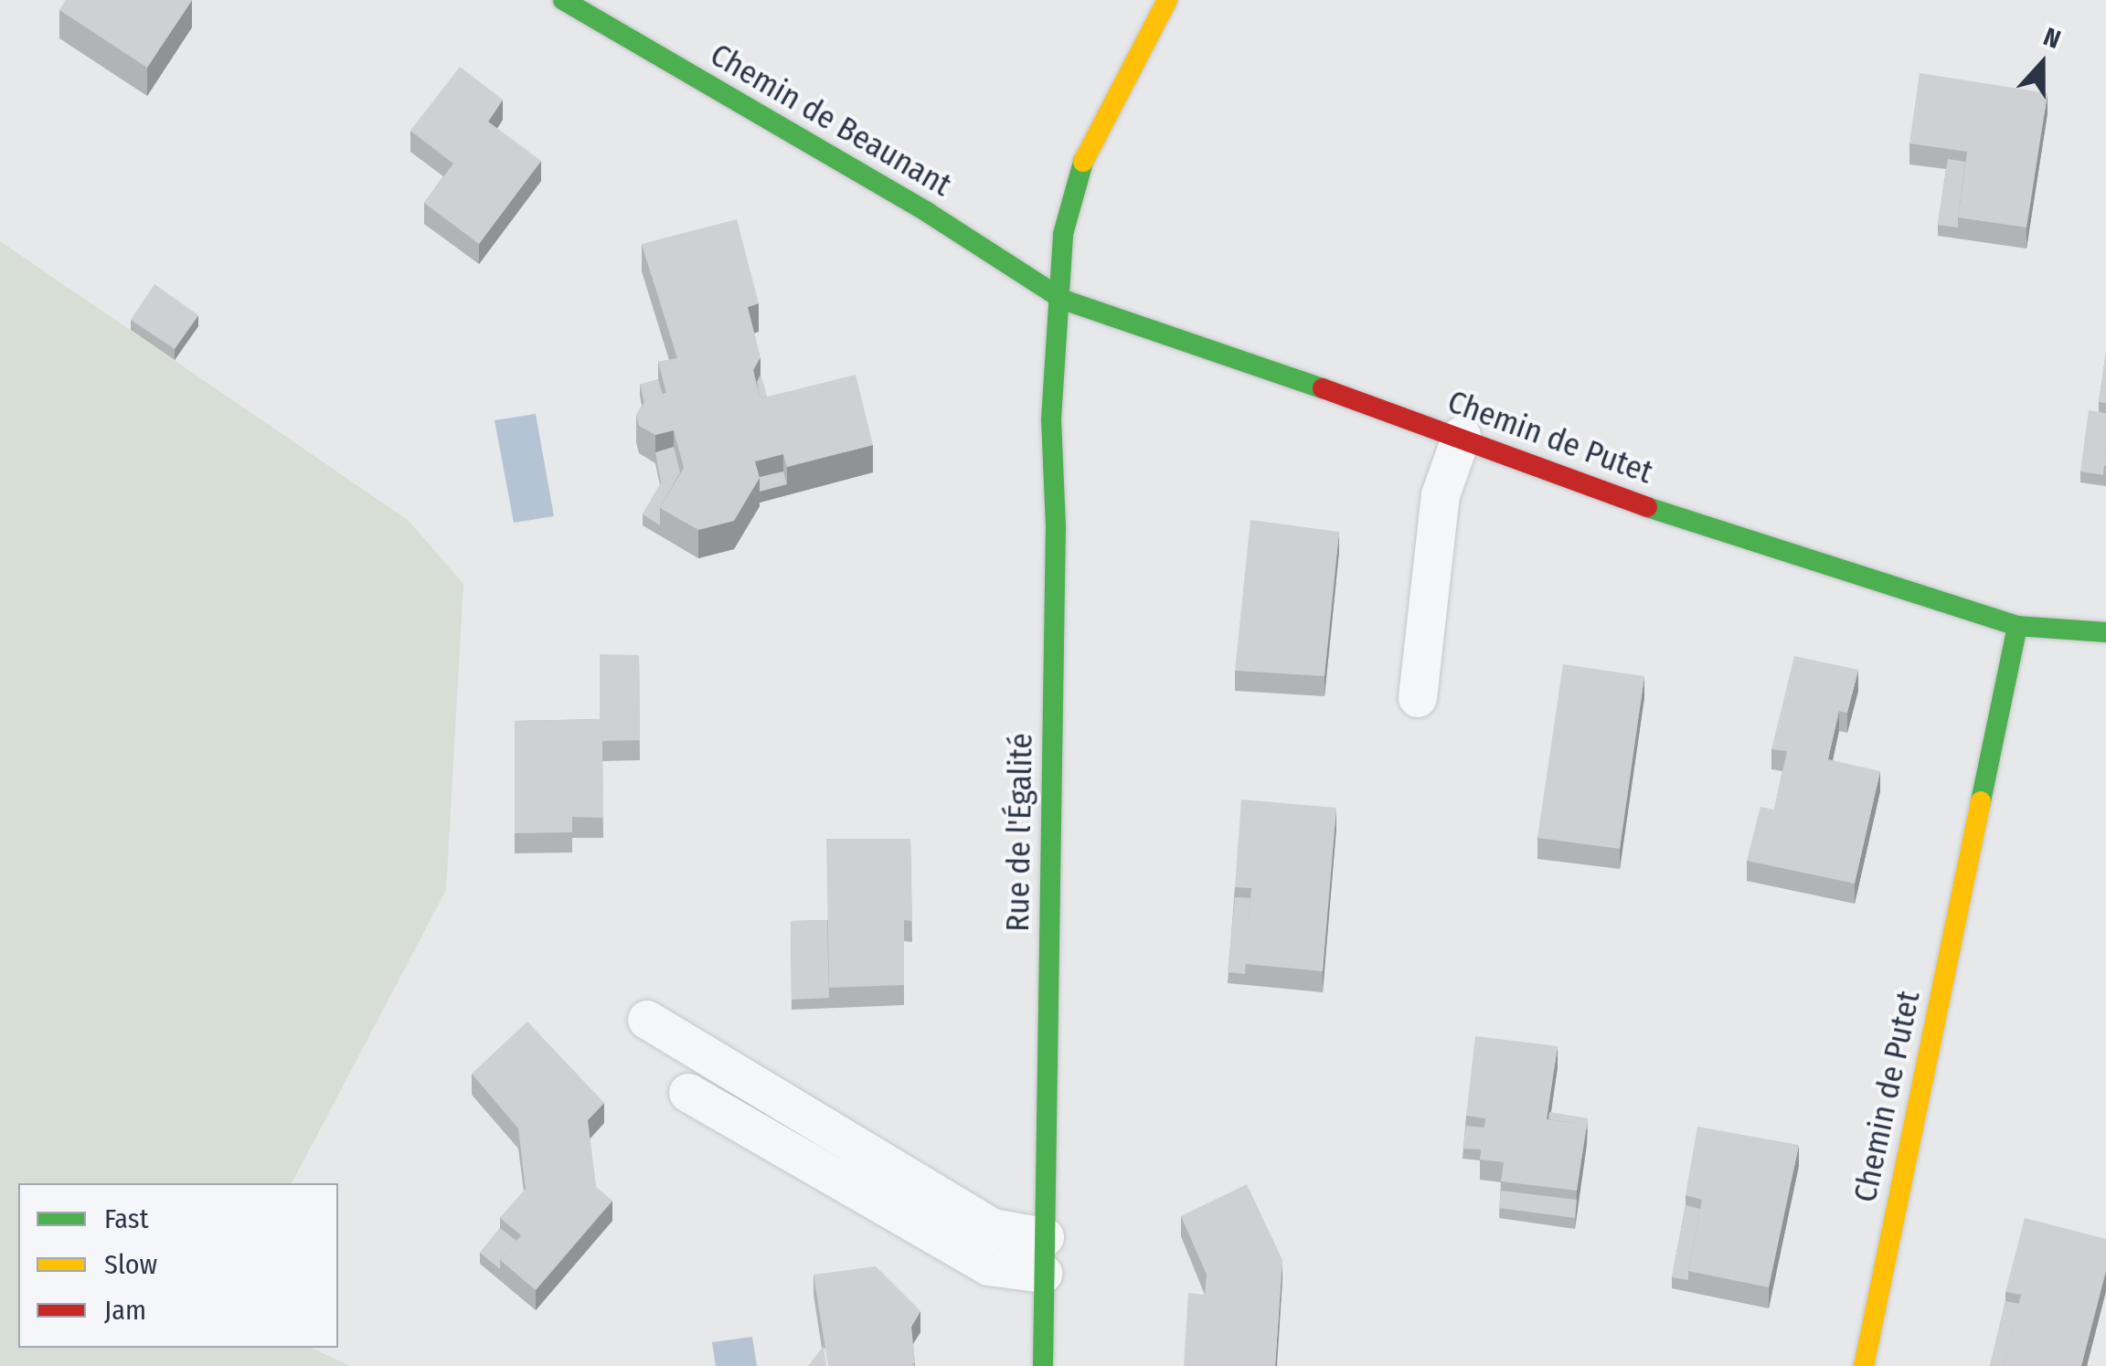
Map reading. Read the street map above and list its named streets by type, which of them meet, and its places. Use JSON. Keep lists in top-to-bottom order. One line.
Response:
{"streets":{"street":["Chemin de Beaunant","Chemin de Putet","Rue de l'Égalité"]},"crossings":[["Chemin de Beaunant","Chemin de Putet"],["Chemin de Beaunant","Rue de l'Égalité"],["Chemin de Putet","Rue de l'Égalité"]],"legend":["Fast","Slow","Jam"],"north":"top"}
